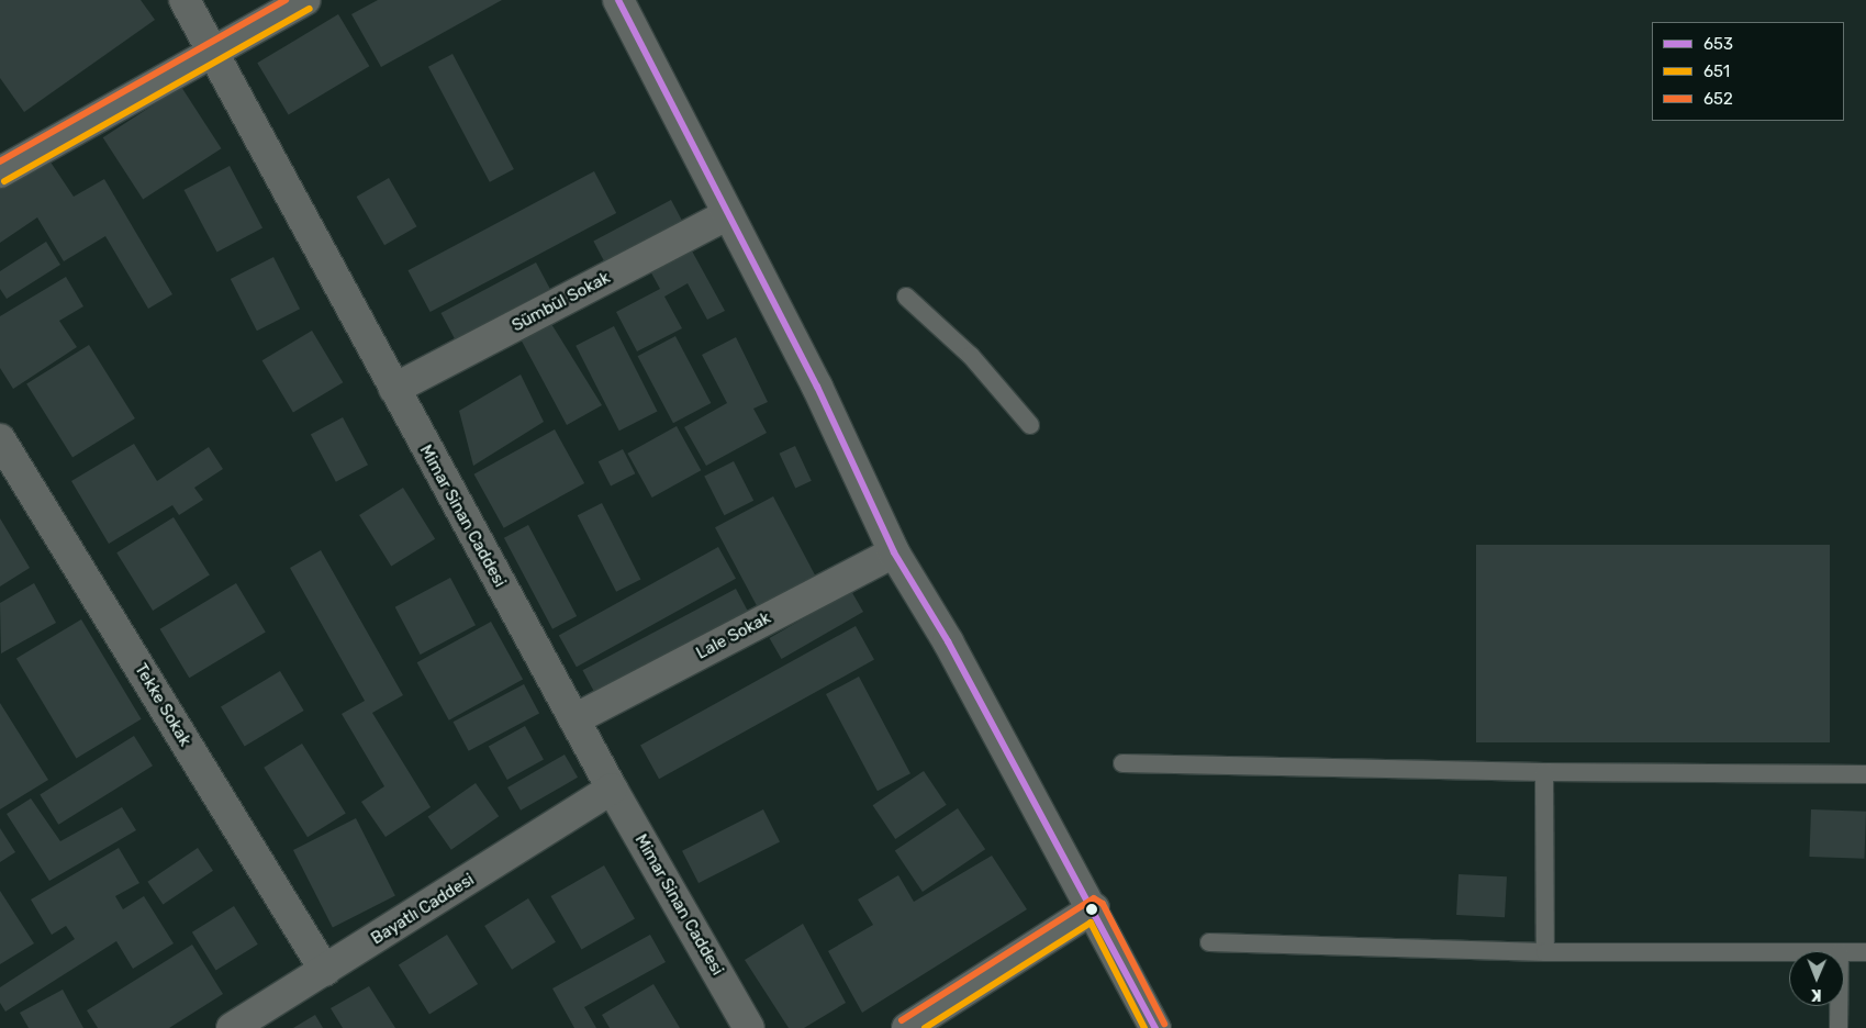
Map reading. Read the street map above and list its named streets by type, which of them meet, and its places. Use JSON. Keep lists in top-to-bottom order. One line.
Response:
{"streets":{"street":["Sümbül Sokak","Mimar Sinan Caddesi","Lale Sokak","Tekke Sokak","Bayatlı Caddesi"]},"crossings":[["Sümbül Sokak","Mimar Sinan Caddesi"],["Mimar Sinan Caddesi","Lale Sokak"],["Mimar Sinan Caddesi","Bayatlı Caddesi"],["Tekke Sokak","Bayatlı Caddesi"]],"lines":["transit line 653","transit line 652","transit line 651"],"legend":["653","651","652"],"north":"bottom"}
